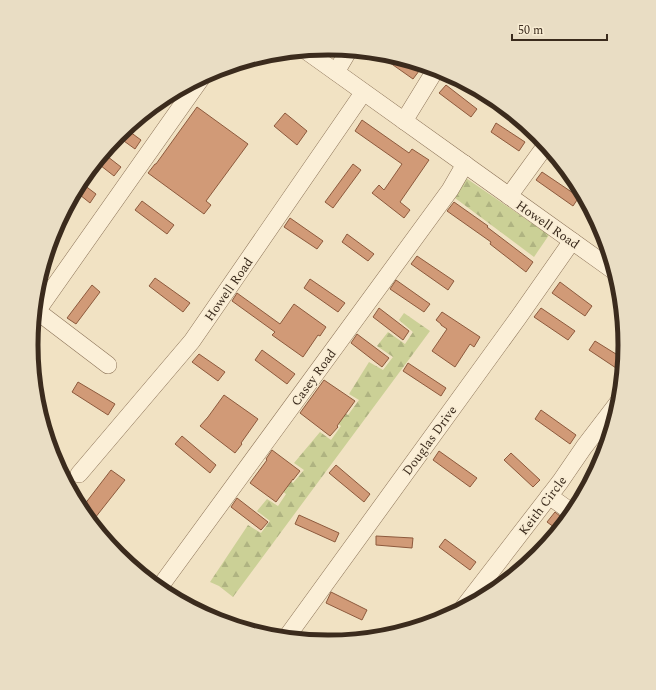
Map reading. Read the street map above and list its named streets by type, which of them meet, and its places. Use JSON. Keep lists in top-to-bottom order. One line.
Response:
{"streets":{"street":["Howell Road","Casey Road","Douglas Drive","Keith Circle"]},"crossings":[["Howell Road","Casey Road"],["Howell Road","Douglas Drive"]],"scale_bar":"50 m"}
